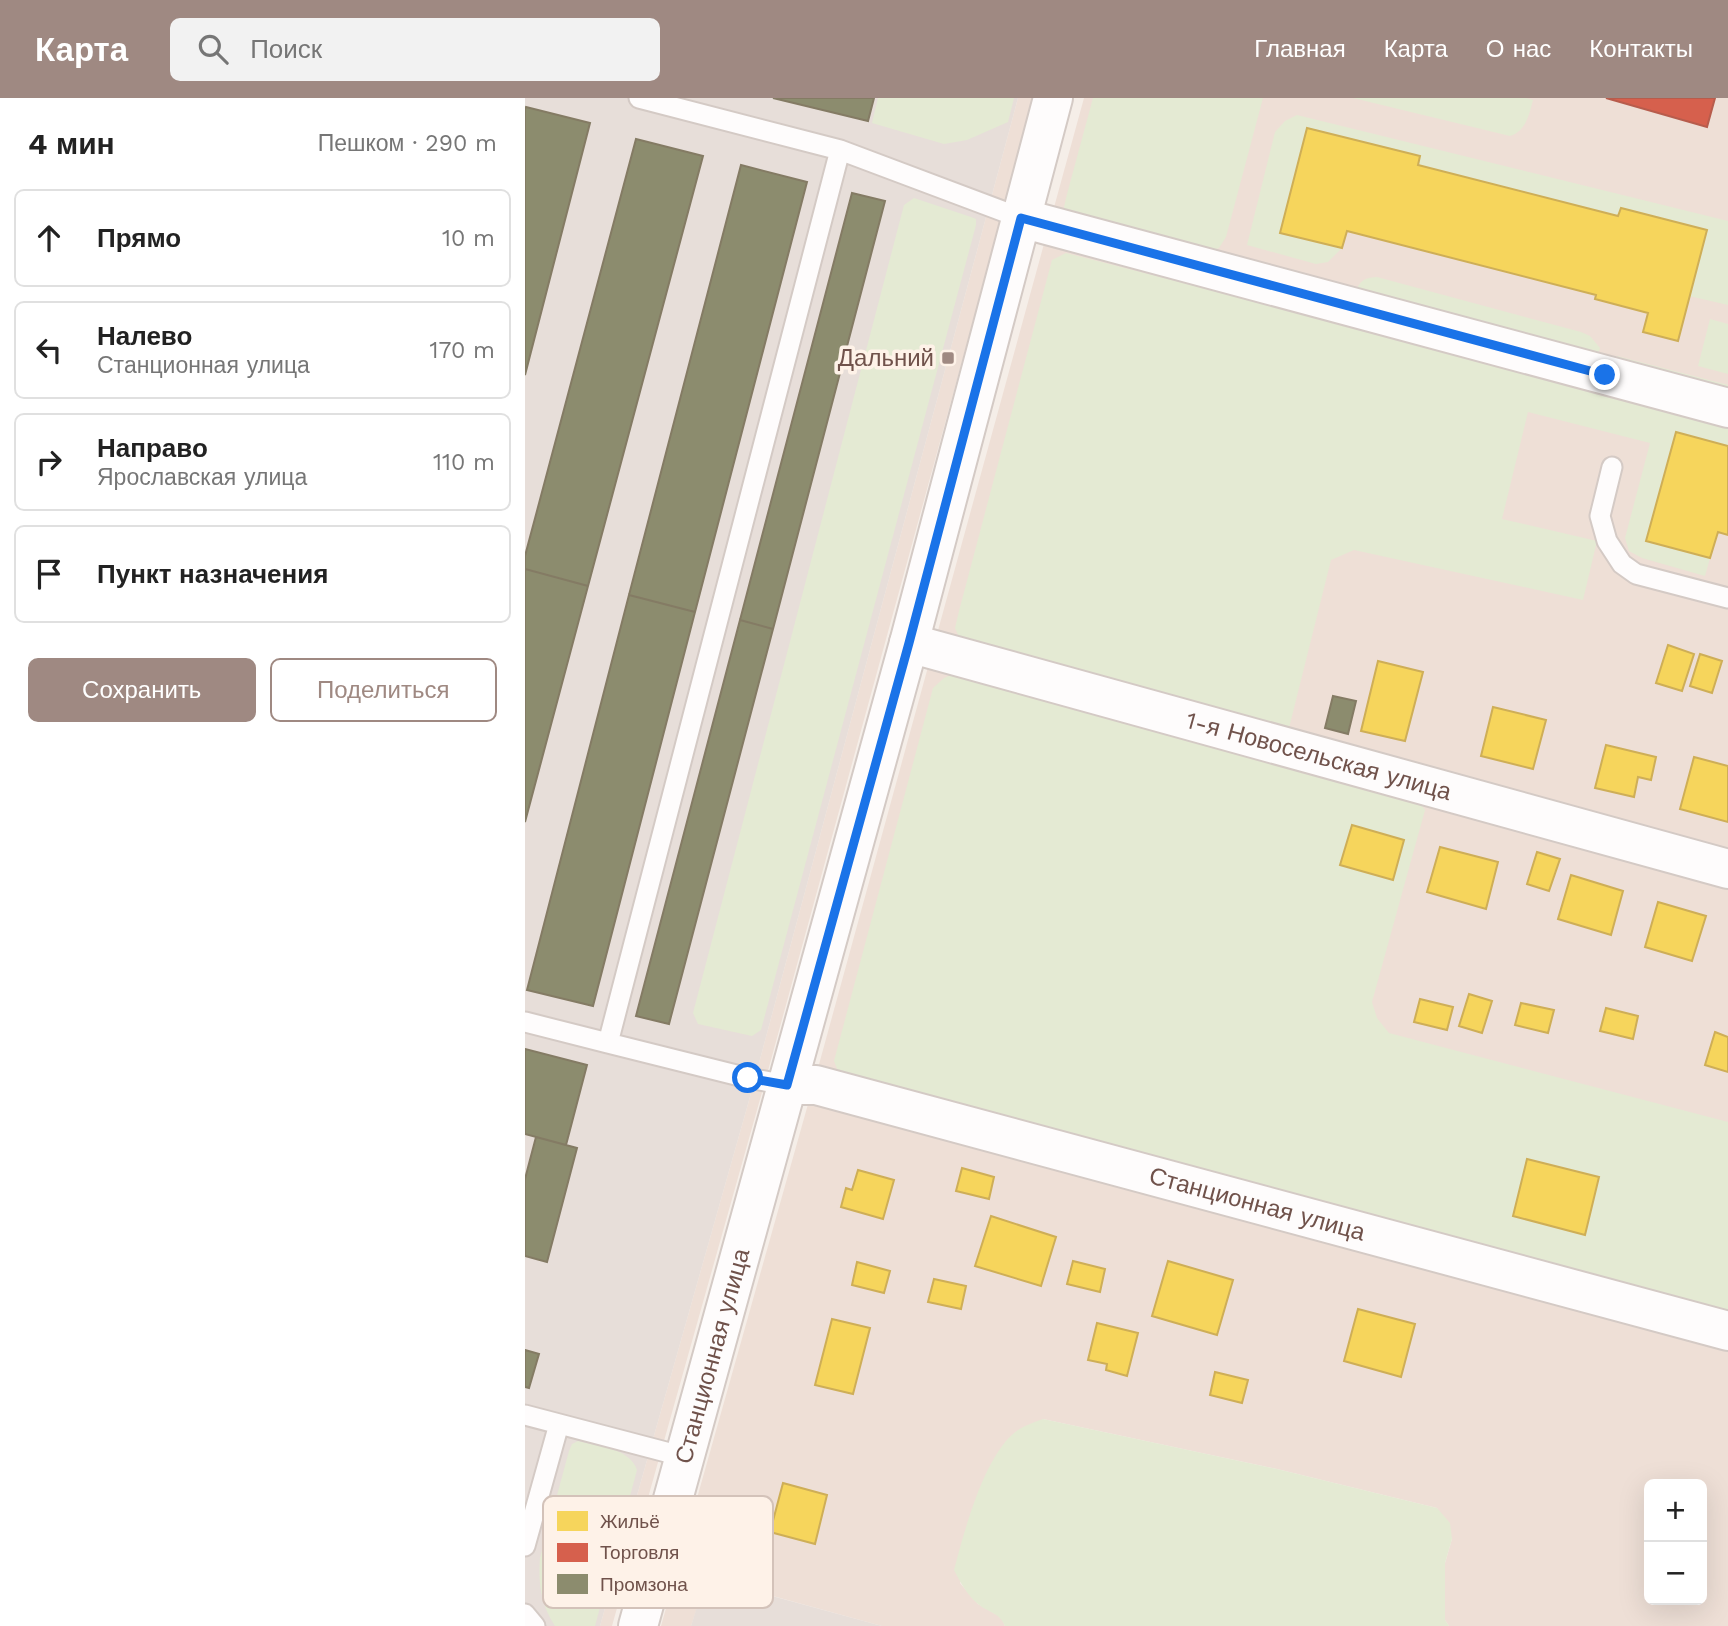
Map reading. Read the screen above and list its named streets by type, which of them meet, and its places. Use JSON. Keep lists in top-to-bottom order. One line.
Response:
{"streets":{"street":["1-я Новосельская улица","Станционная улица"]},"crossings":[["1-я Новосельская улица","Станционная улица"]],"places":{"transit":["Дальний"]},"legend":["Жильё","Торговля","Промзона"],"page":{"header":"Карта","search":"Поиск","nav":["Главная","Карта","О нас","Контакты"],"heading":["4 мин","Пешком · 290 m"],"list":[["Прямо","10 m"],["Налево","Станционная улица","170 m"],["Направо","Ярославская улица","110 m"],"Пункт назначения"],"buttons":["Сохранить","Поделиться"],"map_buttons":["+","−"]}}
